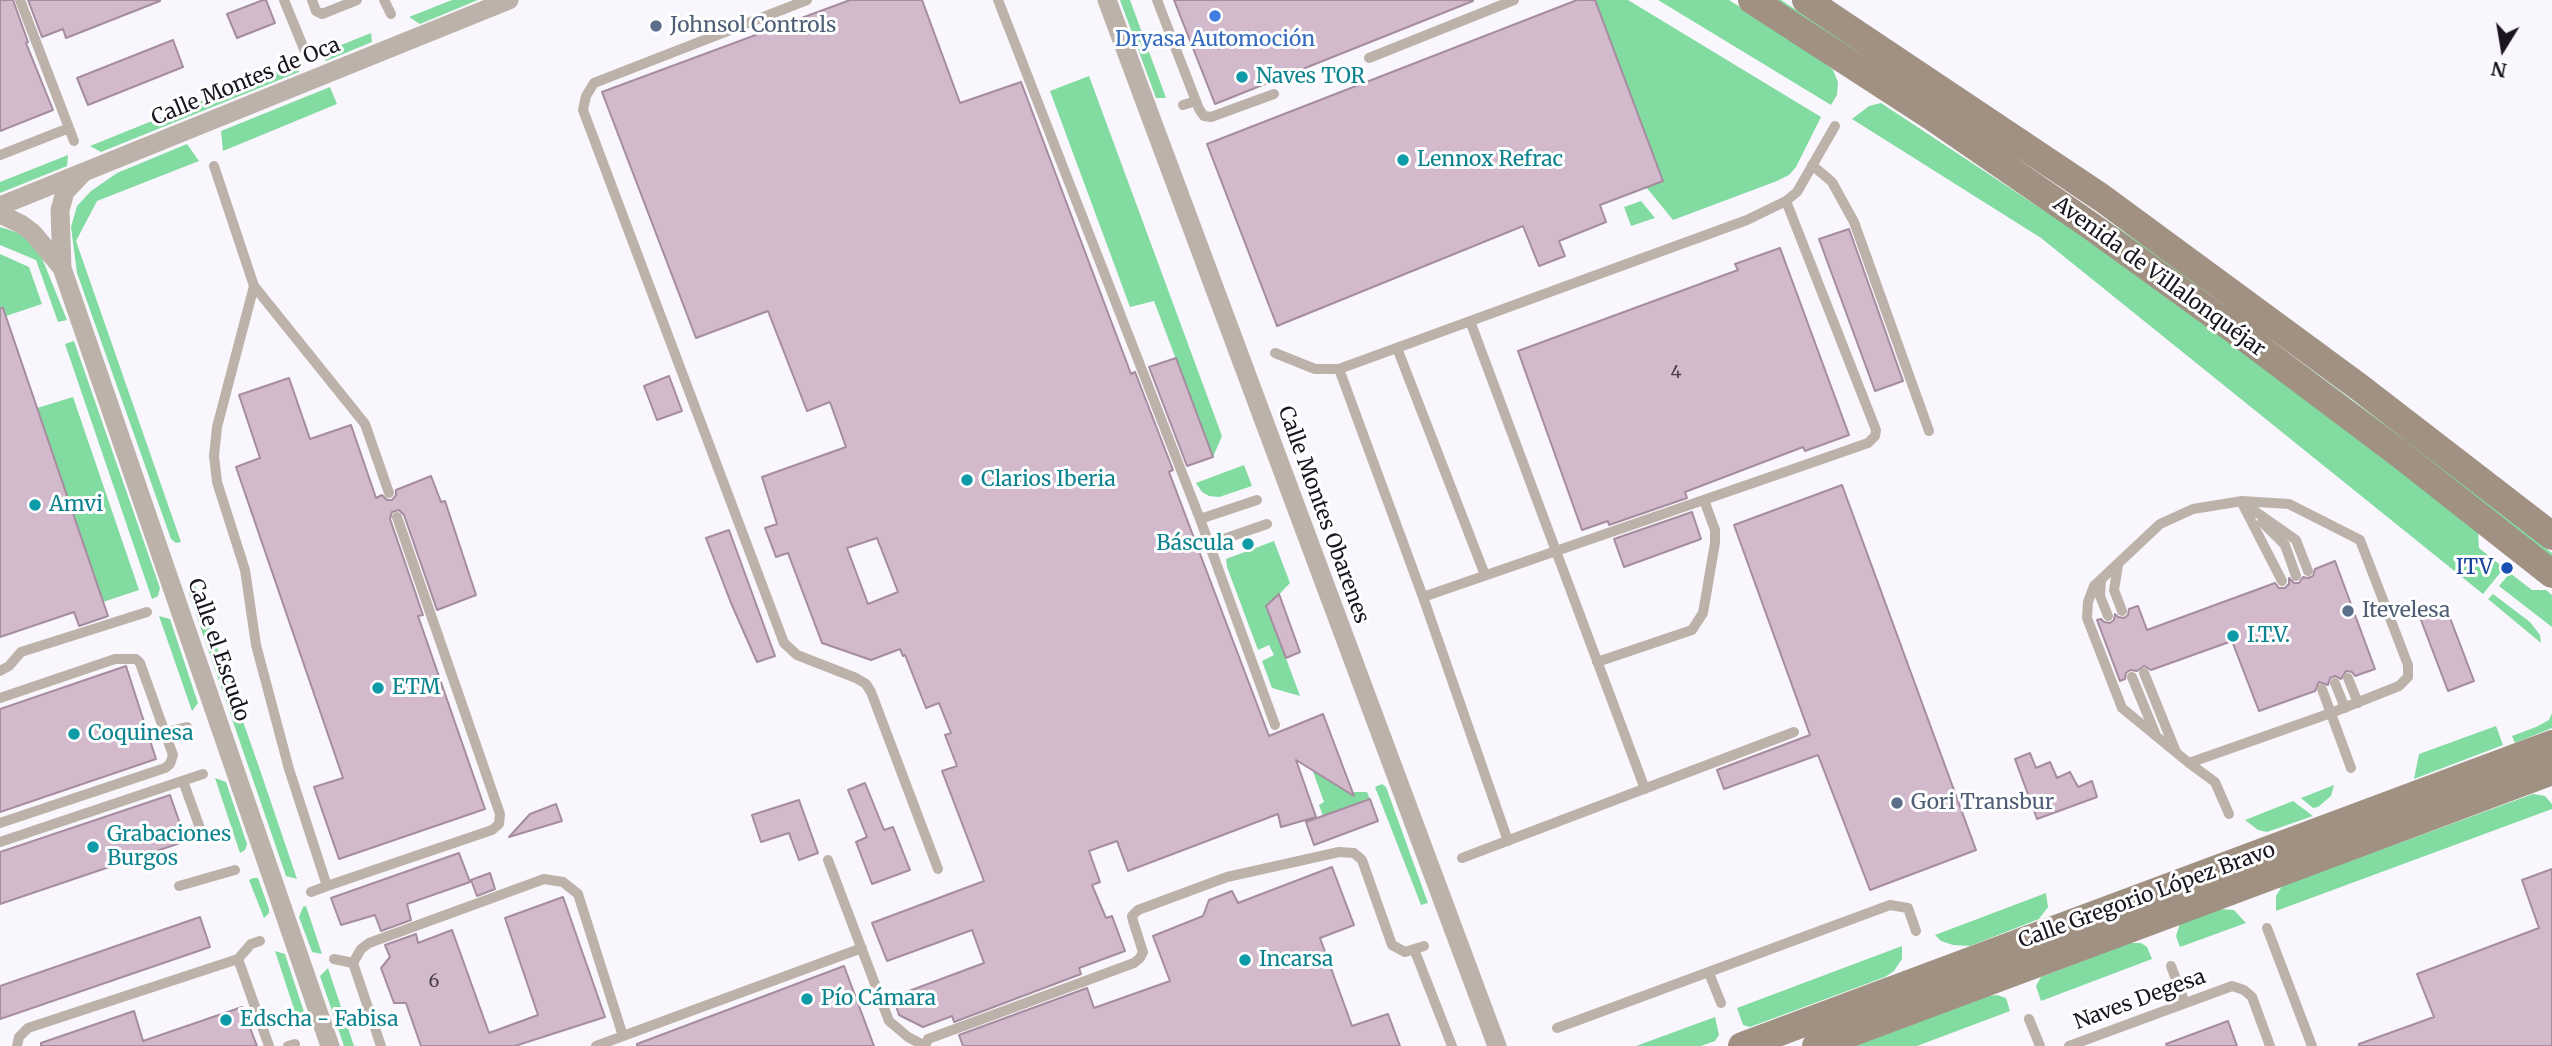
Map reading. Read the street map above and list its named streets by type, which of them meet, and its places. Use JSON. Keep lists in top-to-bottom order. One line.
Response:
{"streets":{"street":["Calle Montes de Oca","Avenida de Villalonquéjar","Calle Montes Obarenes","Calle el Escudo","Calle Gregorio López Bravo"],"lane":["Naves Degesa"]},"crossings":[["Calle Montes de Oca","Calle el Escudo"]],"places":["Dryasa Automoción","Johnsol Controls","Naves TOR","Lennox Refrac","Clarios Iberia","Amvi","Báscula","ITV","Itevelesa","I.T.V.","ETM","Coquinesa","Gori Transbur","Grabaciones Burgos","Incarsa","Pío Cámara","Edscha - Fabisa"],"house_numbers":["4","6"],"north":"bottom"}
